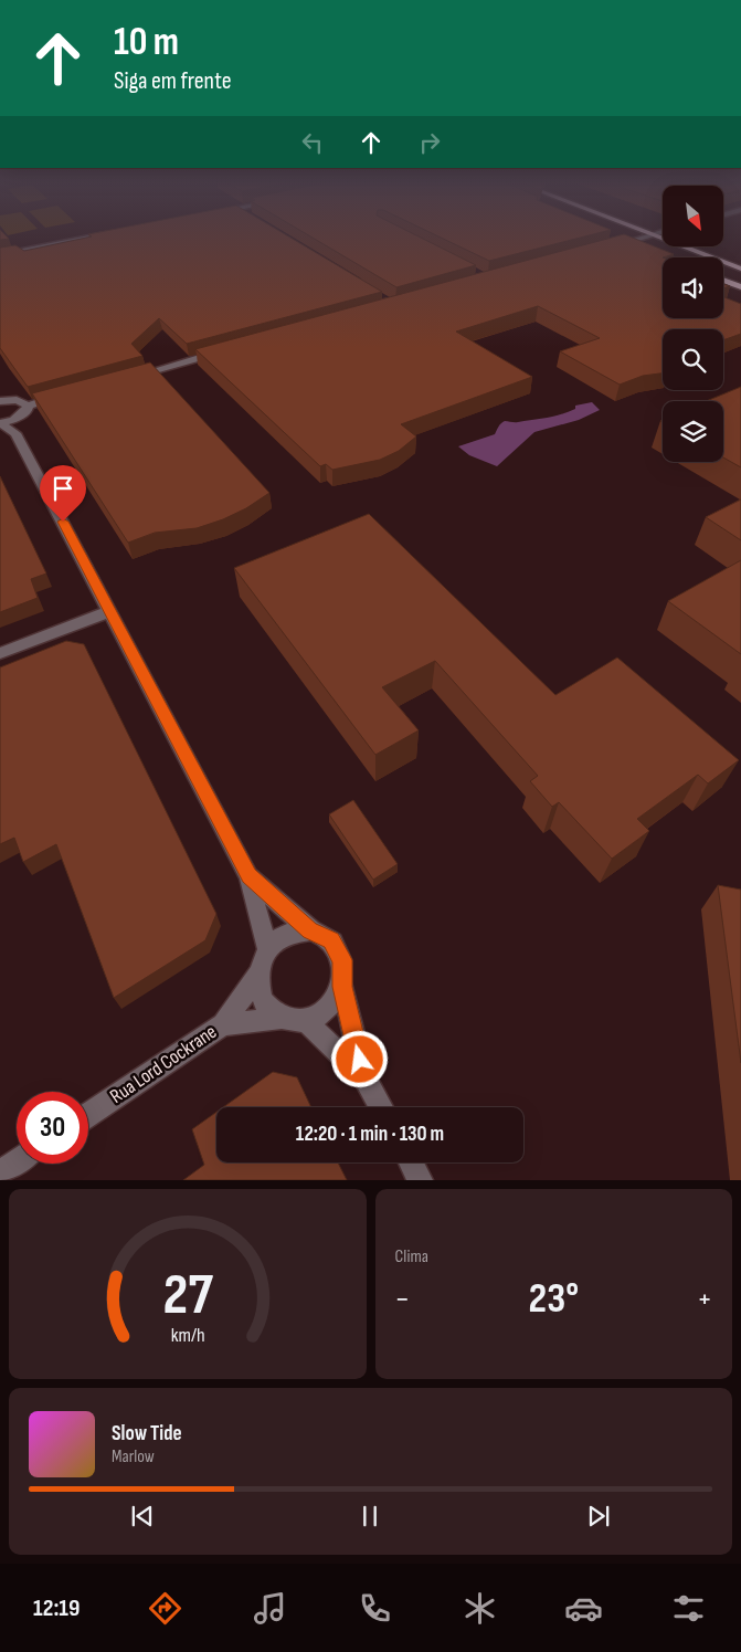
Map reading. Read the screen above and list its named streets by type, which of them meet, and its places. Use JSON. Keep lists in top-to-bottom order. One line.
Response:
{"streets":{"street":["Rua Lord Cockrane"]},"north":"bottom right","page":{"turn":["10 m","Siga em frente"],"limit":"30","trip":"12:20 · 1 min · 130 m","tile":"Clima","heat":["−","23°","+"],"song":["Slow Tide","Marlow"],"tabs":"12:19","gauge":["27","km/h"]}}
